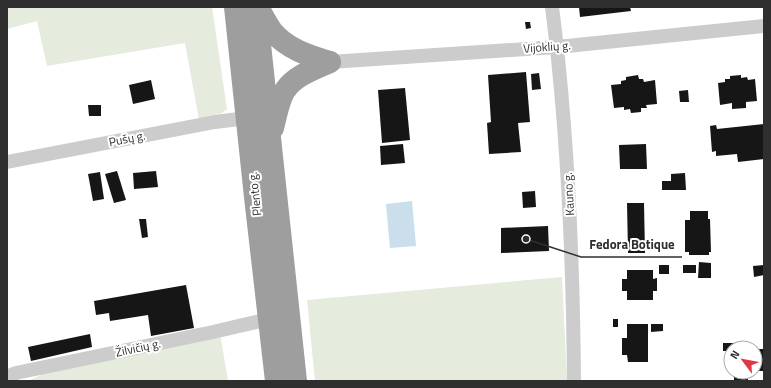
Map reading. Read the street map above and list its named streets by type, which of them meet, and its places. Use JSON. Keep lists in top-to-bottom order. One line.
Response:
{"streets":{"highway":["Plento g."],"street":["Vijoklių g.","Pušų g.","Kauno g.","Žilvičių g."]},"crossings":[["Vijoklių g.","Kauno g."],["Pušų g.","Plento g."],["Plento g.","Žilvičių g."]],"places":["Fedora Botique"],"north":"top left"}
